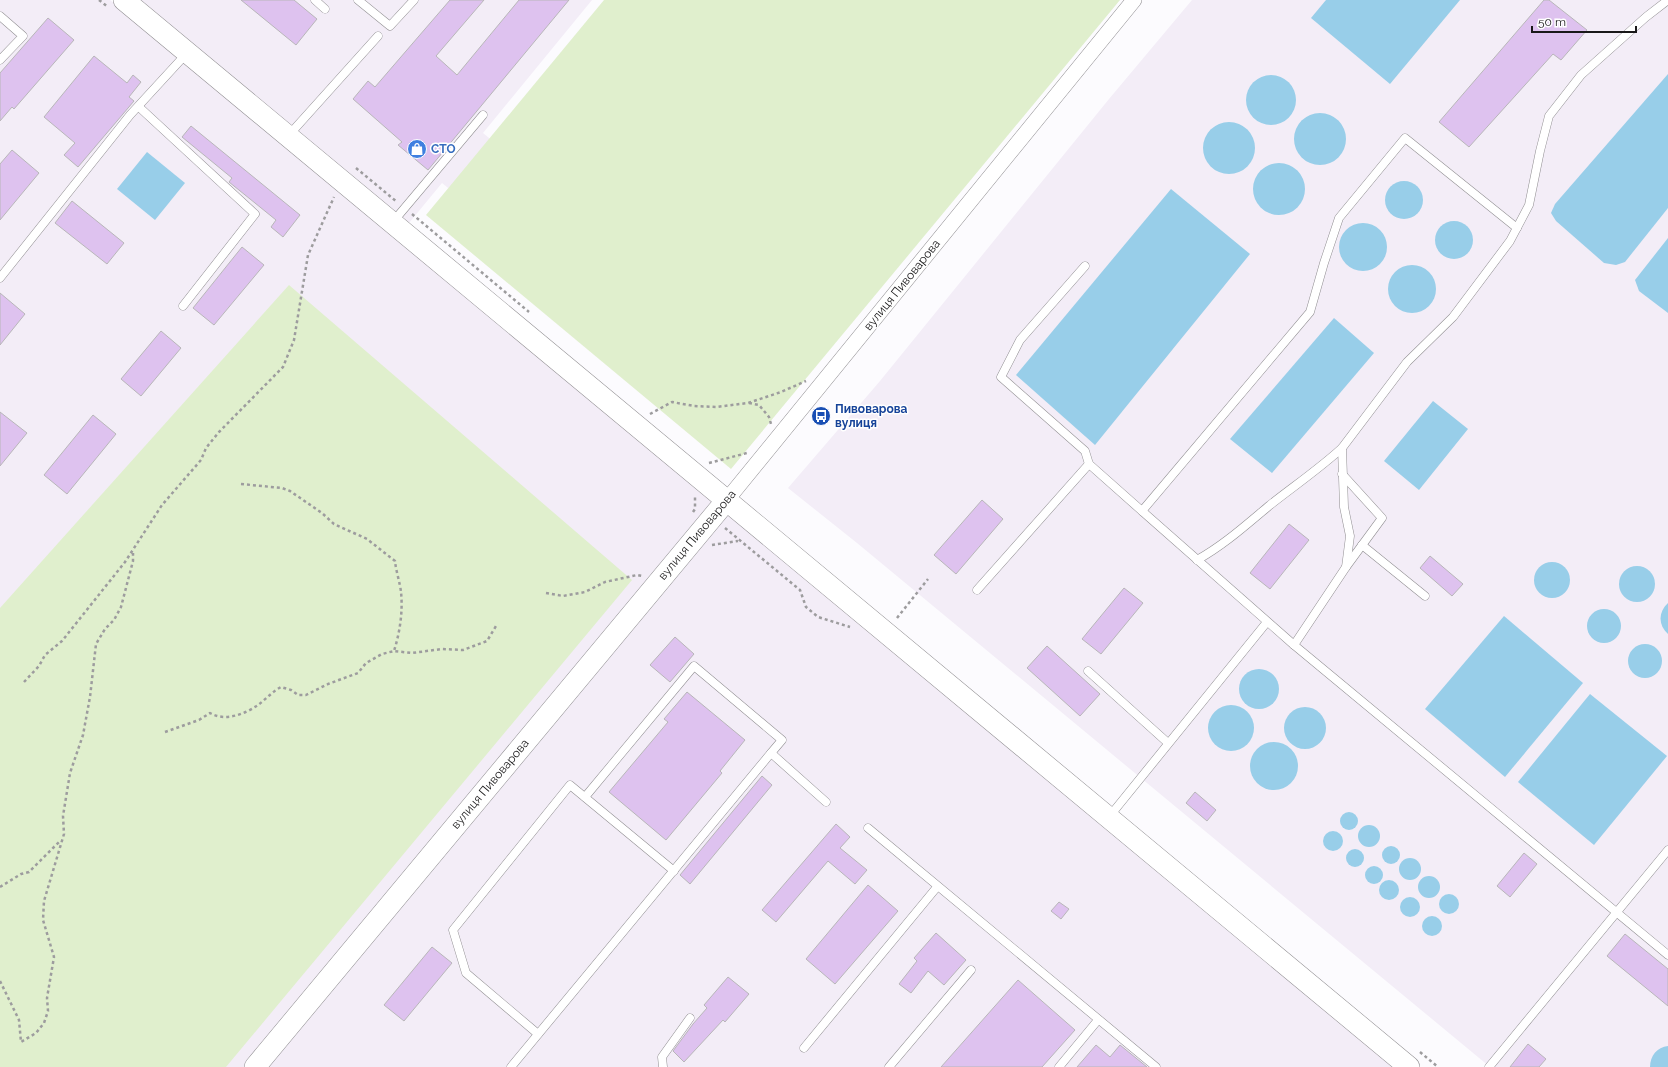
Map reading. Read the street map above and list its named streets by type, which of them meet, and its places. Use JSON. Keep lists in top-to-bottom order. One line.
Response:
{"streets":{"main road":["вулиця Пивоварова"]},"places":{"shop":["СТО"],"bus stop":["Пивоварова вулиця"]},"scale_bar":"50 m"}
